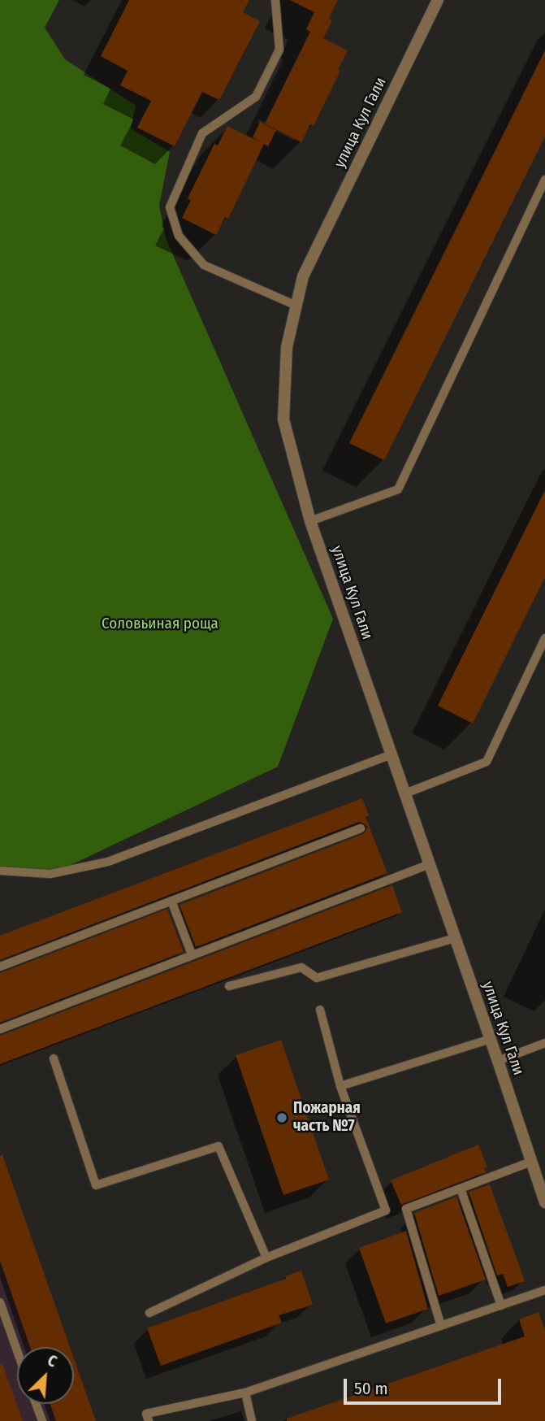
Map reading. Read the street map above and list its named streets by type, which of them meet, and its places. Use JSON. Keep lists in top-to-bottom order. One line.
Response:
{"streets":{"street":["улица Кул Гали"]},"parks":["Соловьиная роща"],"places":["Пожарная часть №7"],"scale_bar":"50 m","north":"top right"}
